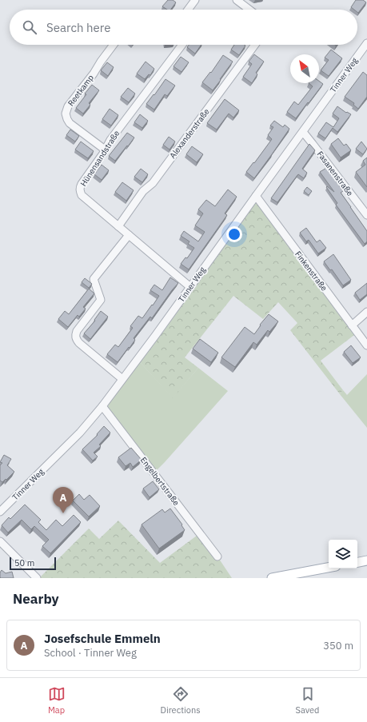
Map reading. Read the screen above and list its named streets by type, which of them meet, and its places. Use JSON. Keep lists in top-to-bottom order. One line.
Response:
{"streets":{"street":["Tinner Weg","Reetkamp","Alexanderstraße","Hünensandstraße","Fasanenstraße","Finkenstraße","Engelbertstraße"]},"crossings":[["Tinner Weg","Hünensandstraße"],["Tinner Weg","Fasanenstraße"],["Tinner Weg","Finkenstraße"],["Tinner Weg","Engelbertstraße"],["Reetkamp","Hünensandstraße"],["Alexanderstraße","Hünensandstraße"]],"scale_bar":"50 m","north":"top left","page":{"search":"Search here","pins":"A","scale":"50 m","heading":"Nearby","list":[{"mark":"A","name":"Josefschule Emmeln","note":"School · Tinner Weg","value":"350 m"}],"nav":["Map","Directions","Saved"]}}
